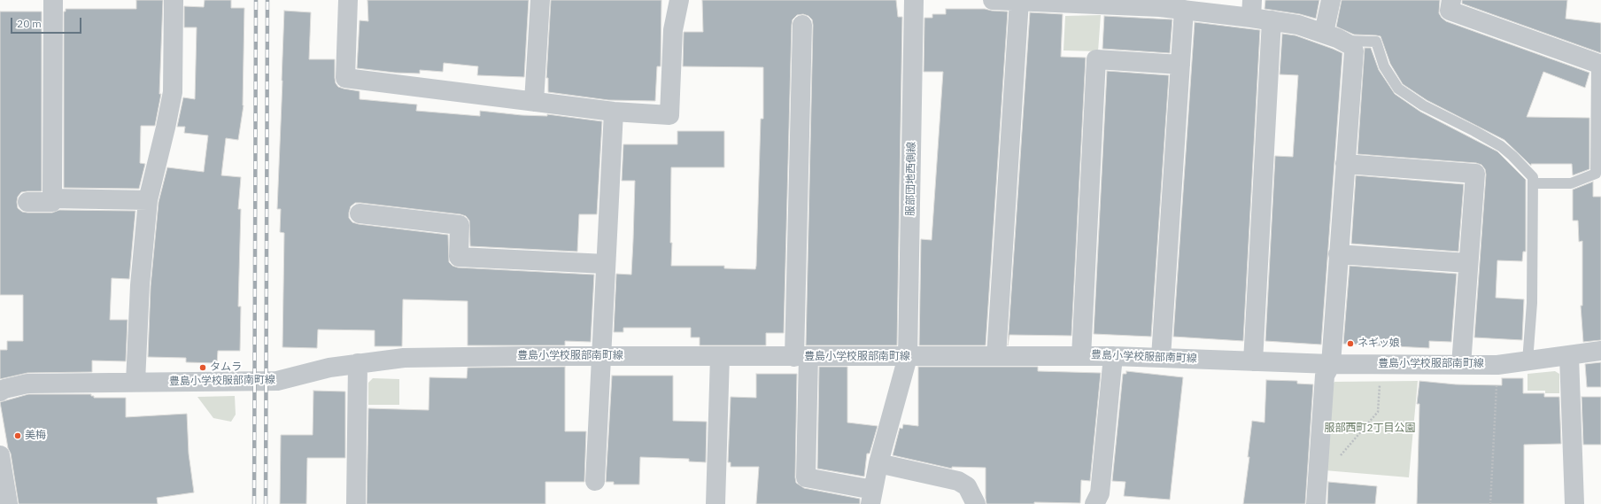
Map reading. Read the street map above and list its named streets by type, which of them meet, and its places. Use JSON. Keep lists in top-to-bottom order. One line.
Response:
{"streets":{"street":["服部団地西側線","豊島小学校服部南町線"]},"crossings":[["服部団地西側線","豊島小学校服部南町線"]],"parks":["服部西町2丁目公園"],"places":["ネギッ娘","タムラ","美梅"],"scale_bar":"20 m"}
